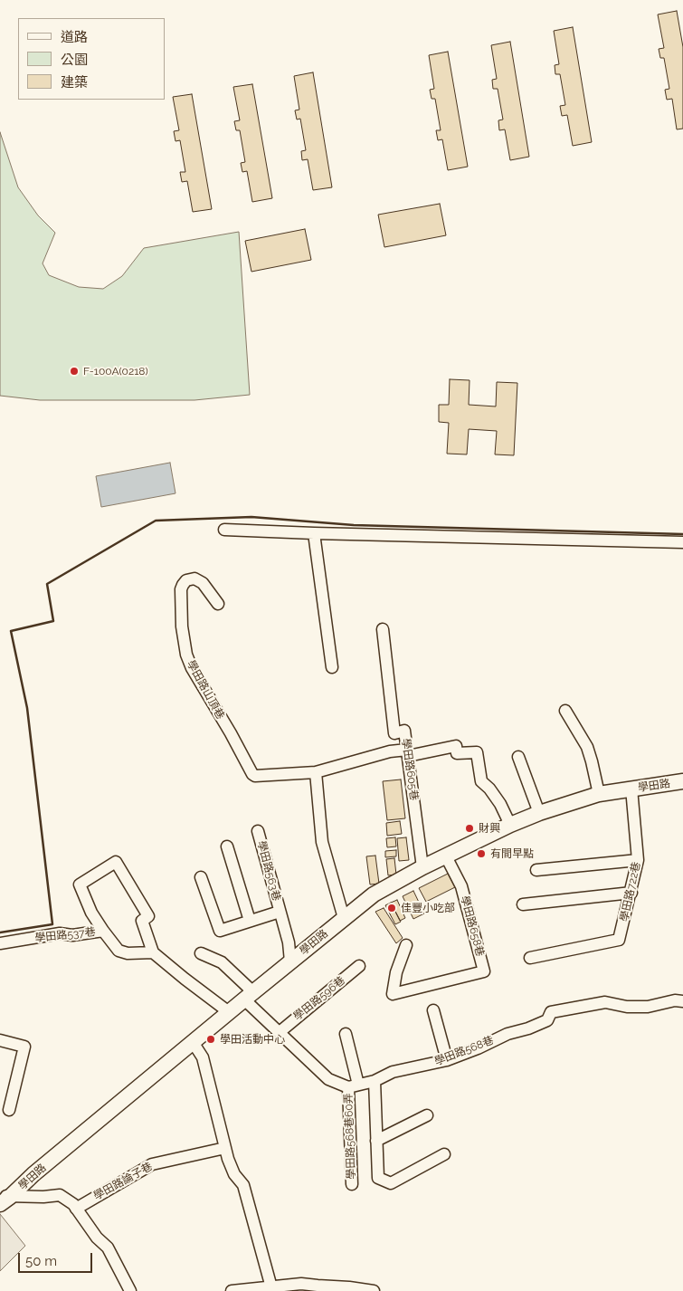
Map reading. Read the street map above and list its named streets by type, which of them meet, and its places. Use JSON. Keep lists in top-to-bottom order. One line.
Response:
{"streets":{"main road":["學田路"],"street":["學田路山頂巷","學田路605巷","學田路563巷","學田路722巷","學田路658巷","學田路537巷","學田路596巷","學田路568巷","學田路568巷60弄","學田路論子巷"]},"crossings":[["學田路山頂巷","學田路605巷"],["學田路山頂巷","學田路"],["學田路605巷","學田路"],["學田路","學田路563巷"],["學田路","學田路722巷"],["學田路","學田路658巷"],["學田路568巷","學田路568巷60弄"]],"places":["F-100A(0218)","財興","有間早點","佳豐小吃部","學田活動中心"],"legend":["道路","公園","建築"],"scale_bar":"50 m"}
